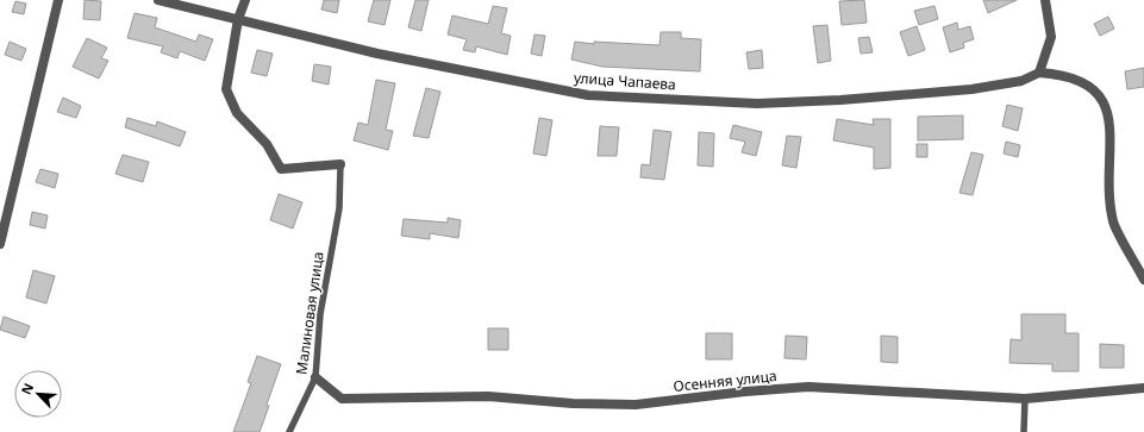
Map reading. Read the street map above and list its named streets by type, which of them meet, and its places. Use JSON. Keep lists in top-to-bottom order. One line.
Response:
{"streets":{"street":["улица Чапаева","Осенняя улица"],"lane":["Малиновая улица"]},"crossings":[["Малиновая улица","Осенняя улица"]],"north":"top left"}
